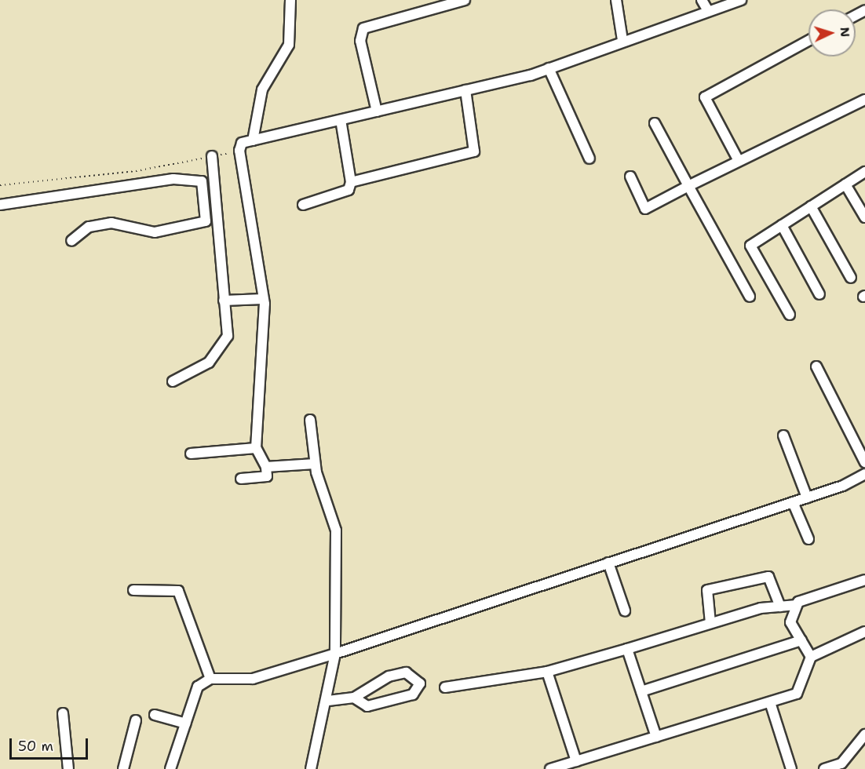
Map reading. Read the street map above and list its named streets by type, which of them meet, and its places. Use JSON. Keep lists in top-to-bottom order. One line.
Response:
{"scale_bar":"50 m","north":"right"}
